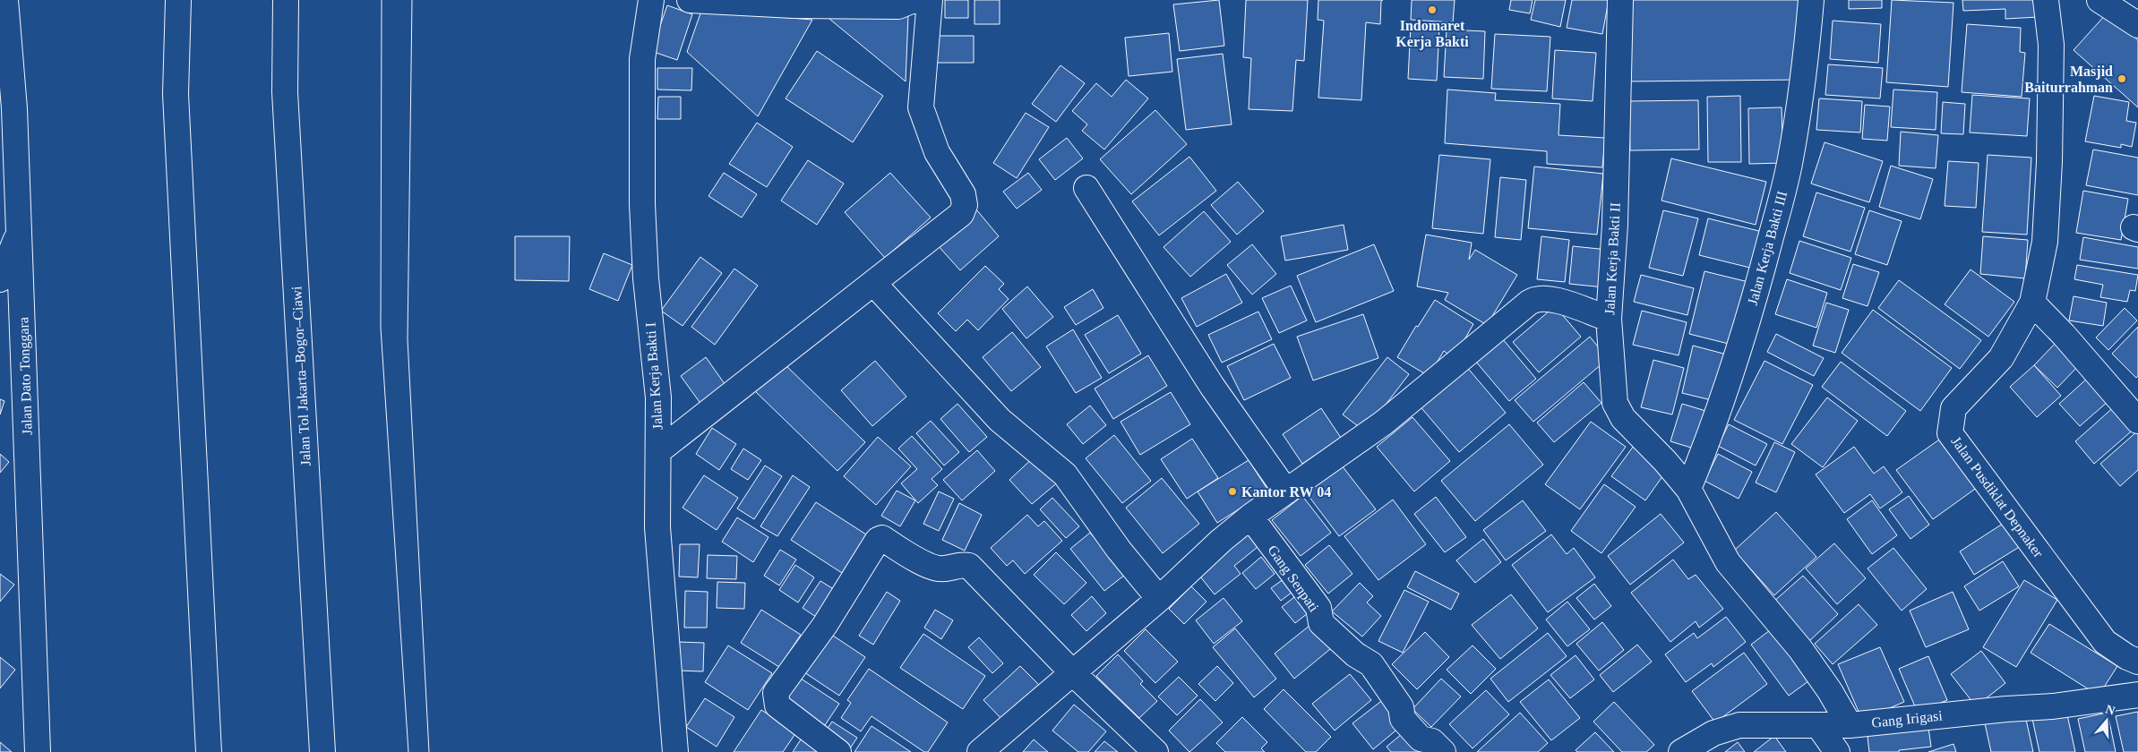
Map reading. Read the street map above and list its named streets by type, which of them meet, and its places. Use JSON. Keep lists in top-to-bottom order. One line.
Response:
{"streets":{"main road":["Jalan Kerja Bakti III","Jalan Kerja Bakti II","Jalan Dato Tonggara","Jalan Tol Jakarta–Bogor–Ciawi","Jalan Kerja Bakti I","Jalan Pusdiklat Depnaker","Gang Senpati","Gang Irigasi"]},"crossings":[["Jalan Kerja Bakti III","Jalan Kerja Bakti II"],["Jalan Kerja Bakti II","Gang Irigasi"]],"places":["Indomaret Kerja Bakti","Masjid Baiturrahman","Kantor RW 04"],"north":"top"}
